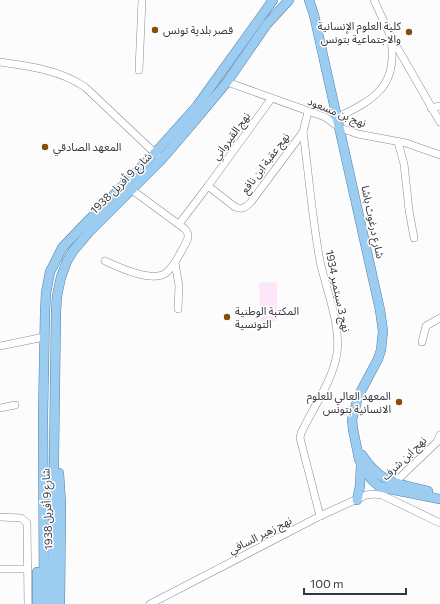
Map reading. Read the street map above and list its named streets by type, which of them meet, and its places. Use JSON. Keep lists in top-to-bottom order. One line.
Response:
{"streets":{"main road":["شارع 9 أفريل 1938","شارع درغوث باشا"],"street":["نهج بن مسعود","نهج القيرواني","نهج عقبة ابن نافع","نهج 3 سبتمبر 1934","نهج ابن شرف","نهج زهير السافي"]},"crossings":[["نهج بن مسعود","نهج القيرواني"],["نهج بن مسعود","نهج عقبة ابن نافع"],["نهج بن مسعود","شارع 9 أفريل 1938"],["نهج بن مسعود","شارع درغوث باشا"],["نهج القيرواني","نهج عقبة ابن نافع"],["نهج عقبة ابن نافع","نهج 3 سبتمبر 1934"],["شارع درغوث باشا","نهج ابن شرف"],["شارع درغوث باشا","نهج زهير السافي"],["نهج 3 سبتمبر 1934","نهج زهير السافي"],["نهج ابن شرف","نهج زهير السافي"]],"places":["قصر بلدية تونس","كلية العلوم الإنسانية والاجتماعية بتونس","المعهد الصادقي","المكتبة الوطنية التونسية","المعهد العالي للعلوم الانسانية بتونس"],"scale_bar":"100 m"}
